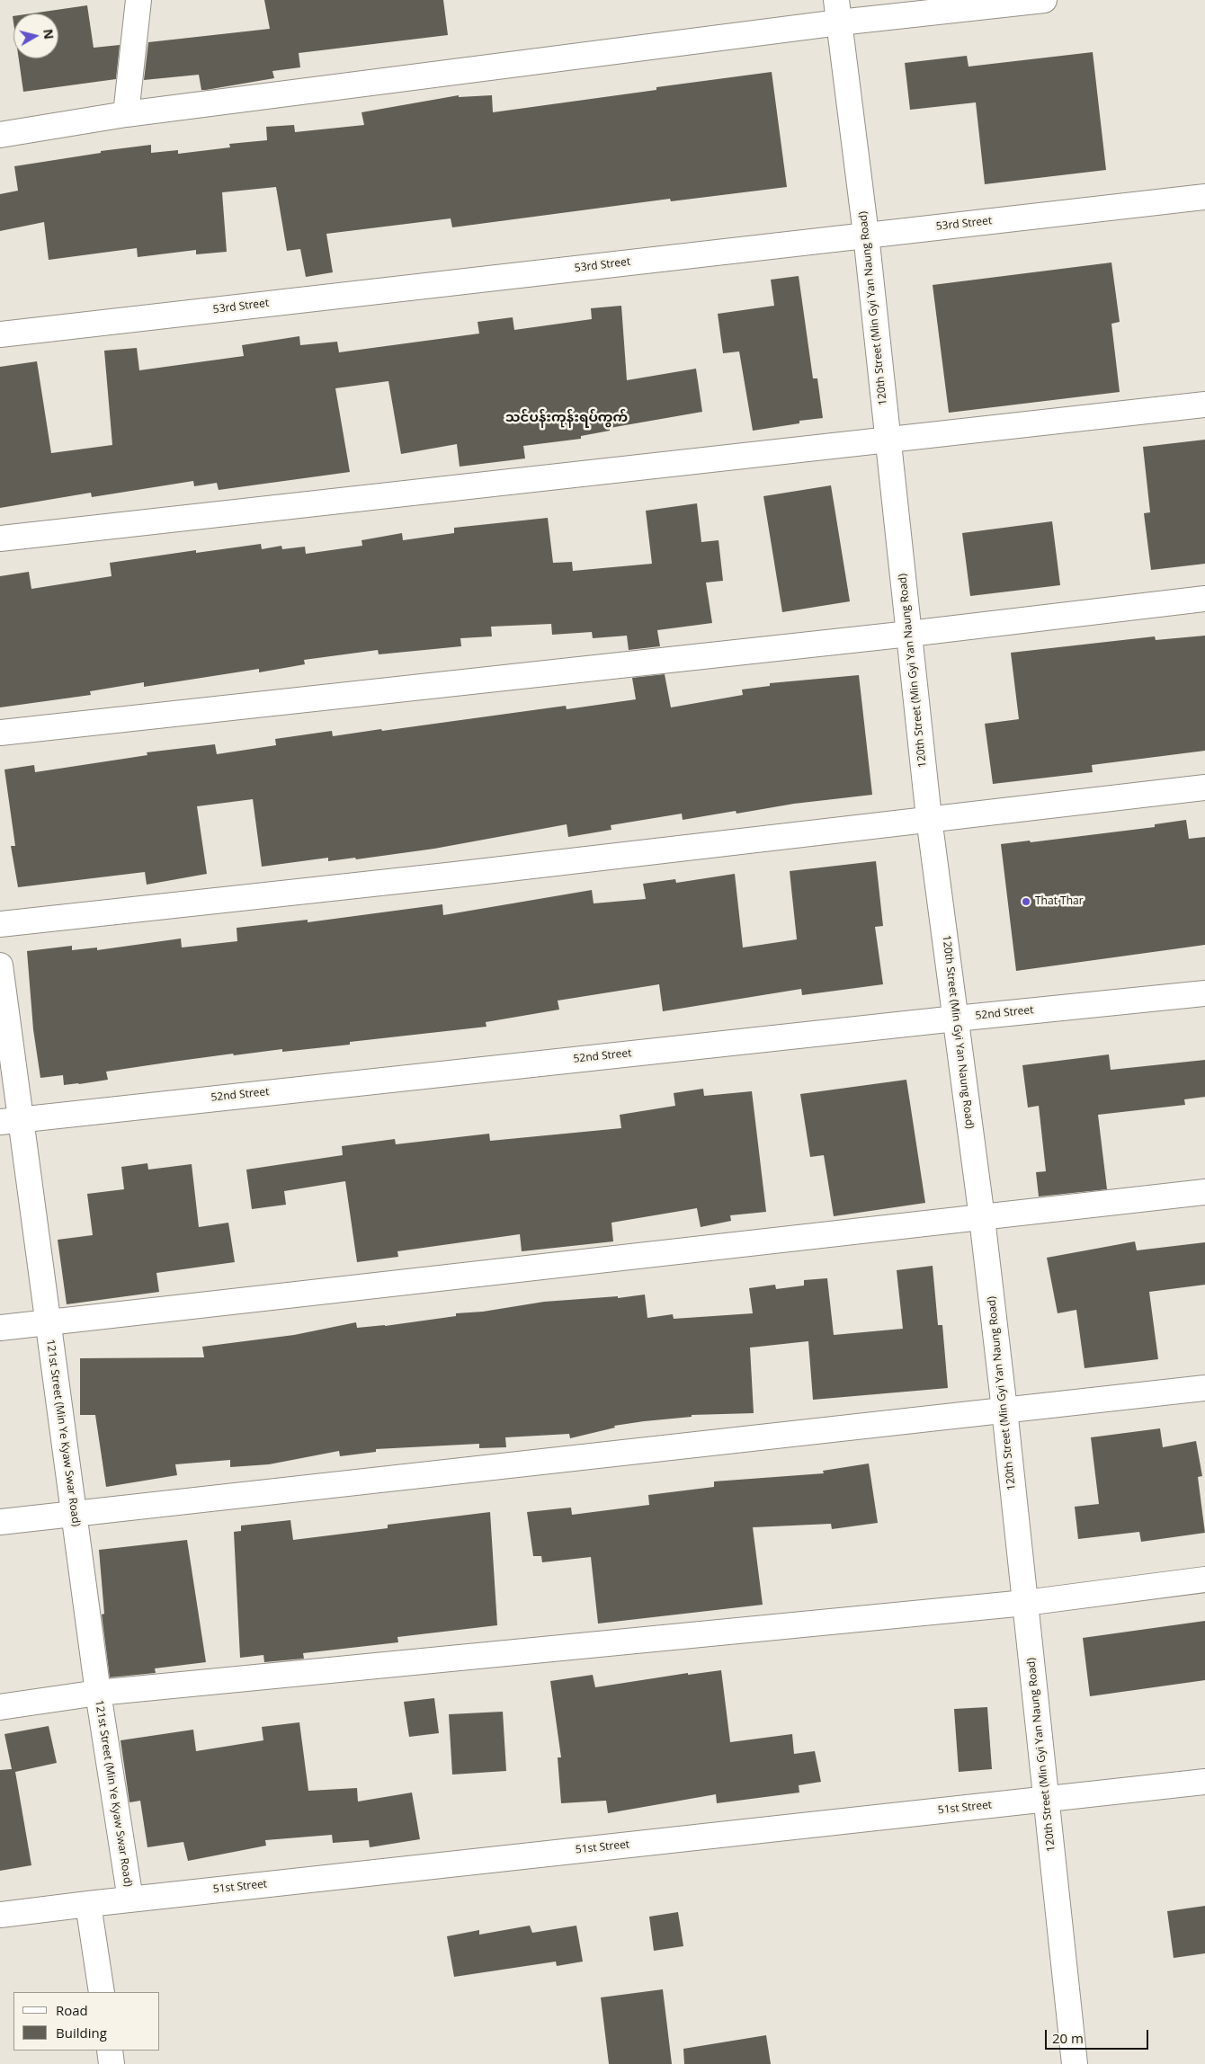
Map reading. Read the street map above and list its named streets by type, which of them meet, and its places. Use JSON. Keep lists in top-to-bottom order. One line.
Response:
{"streets":{"street":["53rd Street","120th Street (Min Gyi Yan Naung Road)","52nd Street","121st Street (Min Ye Kyaw Swar Road)","51st Street"]},"crossings":[["53rd Street","120th Street (Min Gyi Yan Naung Road)"],["120th Street (Min Gyi Yan Naung Road)","52nd Street"],["120th Street (Min Gyi Yan Naung Road)","51st Street"],["52nd Street","121st Street (Min Ye Kyaw Swar Road)"],["121st Street (Min Ye Kyaw Swar Road)","51st Street"]],"districts":["သင်ပန်းကုန်းရပ်ကွက်"],"places":["That Thar"],"legend":["Road","Building"],"scale_bar":"20 m","north":"right"}
